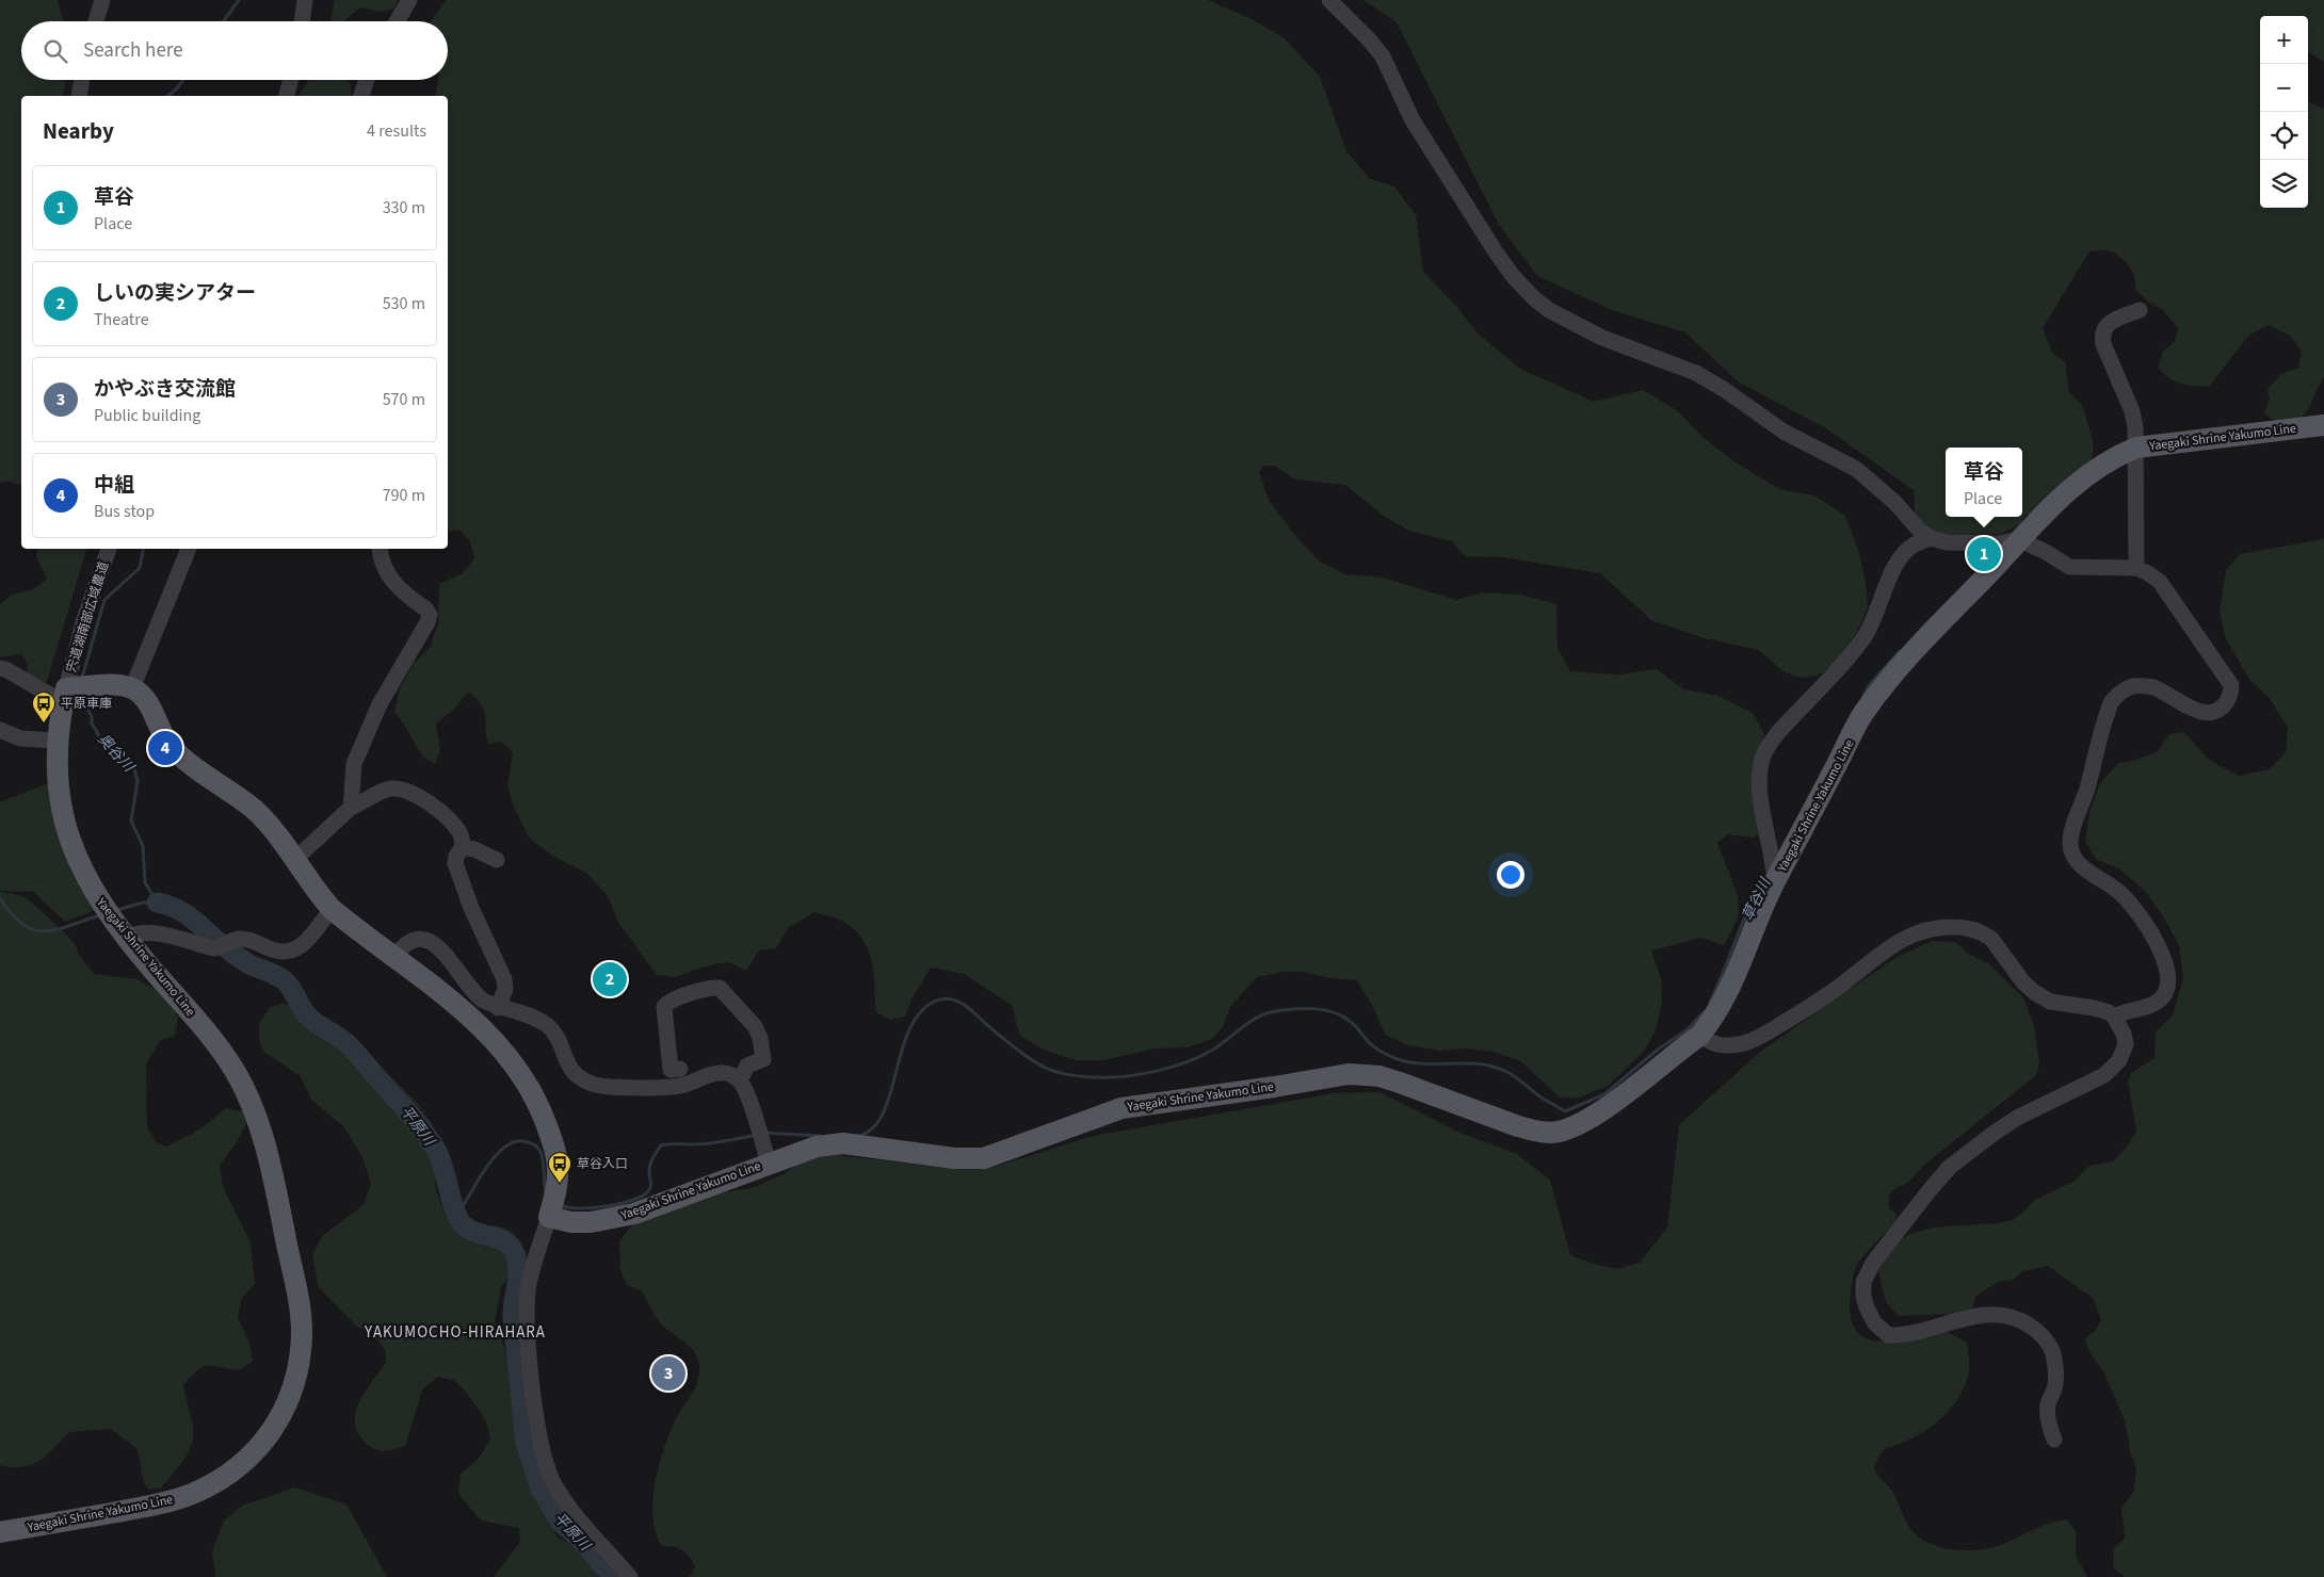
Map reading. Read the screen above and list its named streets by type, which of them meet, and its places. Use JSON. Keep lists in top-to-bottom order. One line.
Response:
{"streets":{"main road":["Yaegaki Shrine Yakumo Line"],"street":["宍道湖南部広域農道"]},"crossings":[["Yaegaki Shrine Yakumo Line","宍道湖南部広域農道"]],"districts":["YAKUMOCHO-HIRAHARA"],"water":["奥谷川","草谷川","平原川"],"places":{"bus stop":["平原車庫","草谷入口"]},"page":{"map_buttons":["+","−"],"search":"Search here","heading":["Nearby","4 results"],"list":[{"mark":"1","name":"草谷","note":"Place","value":"330 m"},{"mark":"2","name":"しいの実シアター","note":"Theatre","value":"530 m"},{"mark":"3","name":"かやぶき交流館","note":"Public building","value":"570 m"},{"mark":"4","name":"中組","note":"Bus stop","value":"790 m"}],"popup":["草谷","Place"],"pins":["1","4","2","3"]}}
